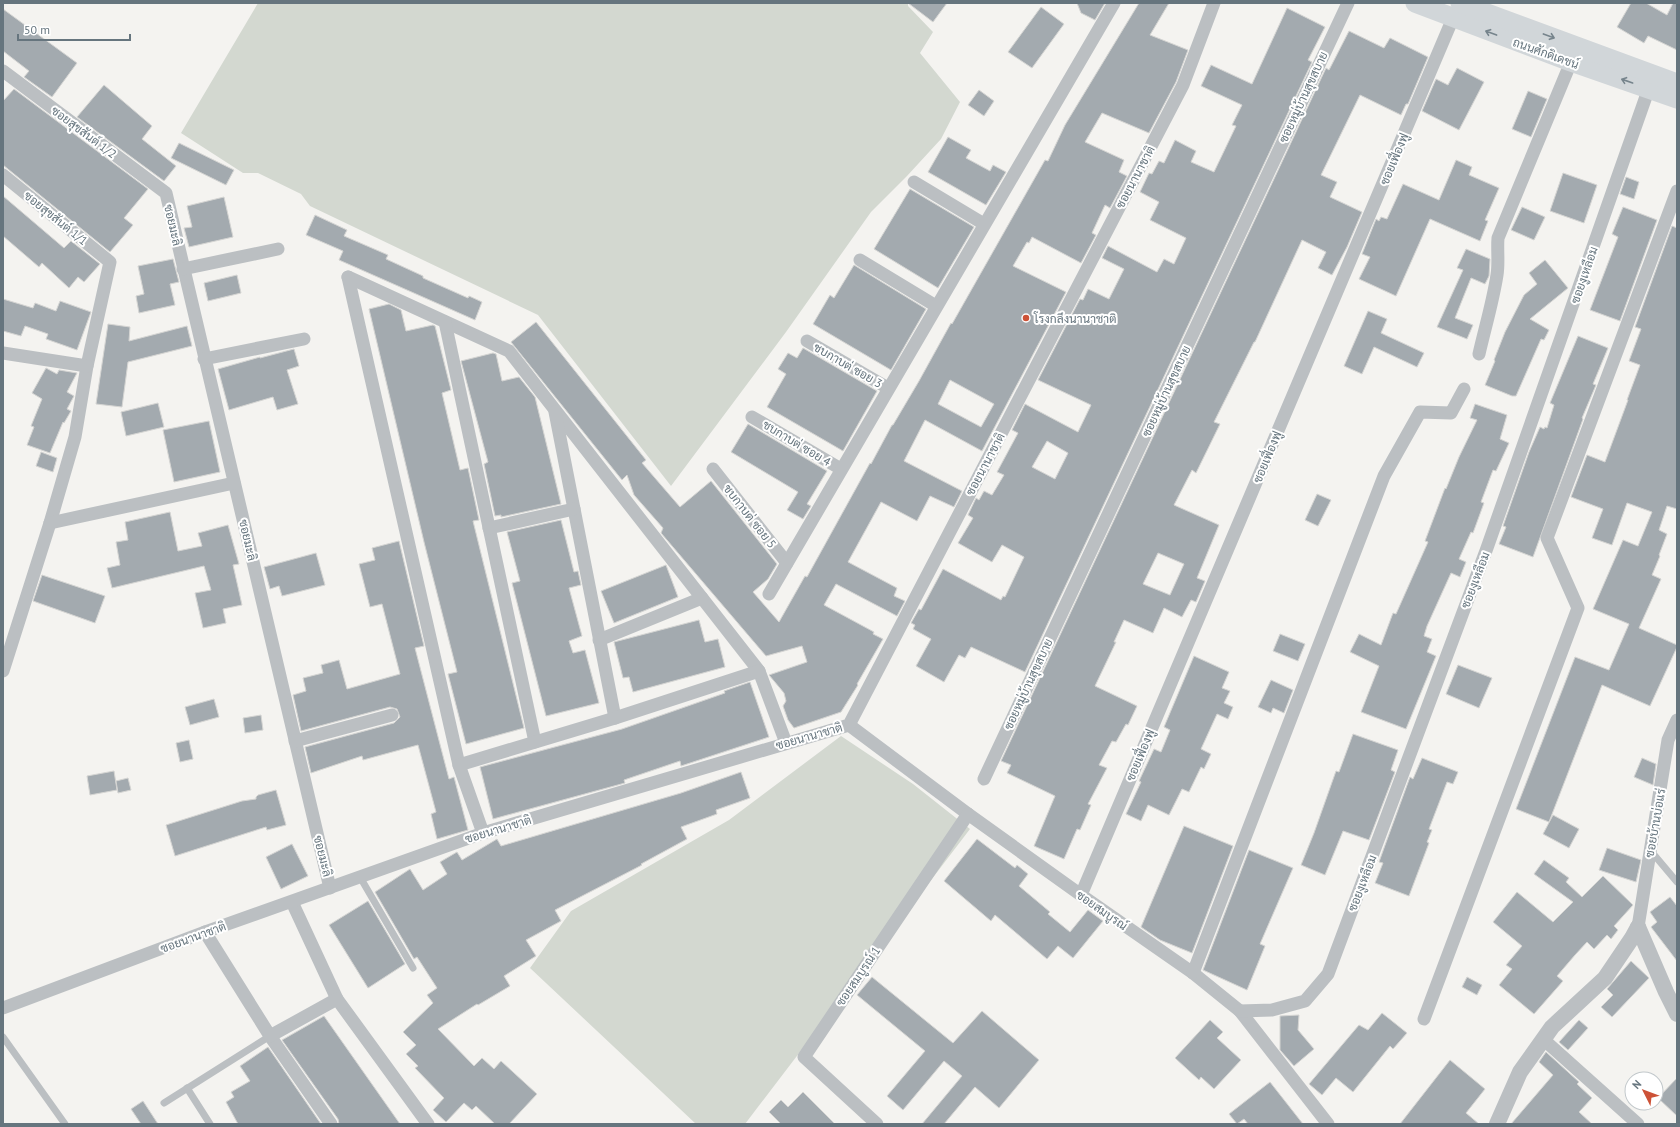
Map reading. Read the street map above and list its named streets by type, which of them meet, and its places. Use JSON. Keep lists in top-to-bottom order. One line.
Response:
{"streets":{"main road":["ถนนศักดิเดชน์"],"street":["ซอยหมู่บ้านสุขสบาย","ซอยสุขสันต์ 1/2","ซอยเฟื่องฟู","ซอยนานาชาติ","ซอยสุขสันต์ 1/1","ซอยมะลิ","ซอยงูเหลือม","ชบกาบต่ ซอย 3","ชบกาบต่ ซอย 4","ชบกาบต่ ซอย 5","ซอยบ้านบ่อแร่","ซอยสมบูรณ์","ซอยสมบูรณ์ 1"]},"crossings":[["ถนนศักดิเดชน์","ซอยเฟื่องฟู"],["ถนนศักดิเดชน์","ซอยงูเหลือม"],["ซอยสุขสันต์ 1/2","ซอยมะลิ"],["ซอยเฟื่องฟู","ซอยสมบูรณ์"],["ซอยนานาชาติ","ซอยมะลิ"],["ซอยนานาชาติ","ซอยสมบูรณ์"],["ซอยงูเหลือม","ซอยสมบูรณ์"],["ซอยสมบูรณ์","ซอยสมบูรณ์ 1"]],"places":["โรงกลึงนานาชาติ"],"scale_bar":"50 m","north":"top left"}
